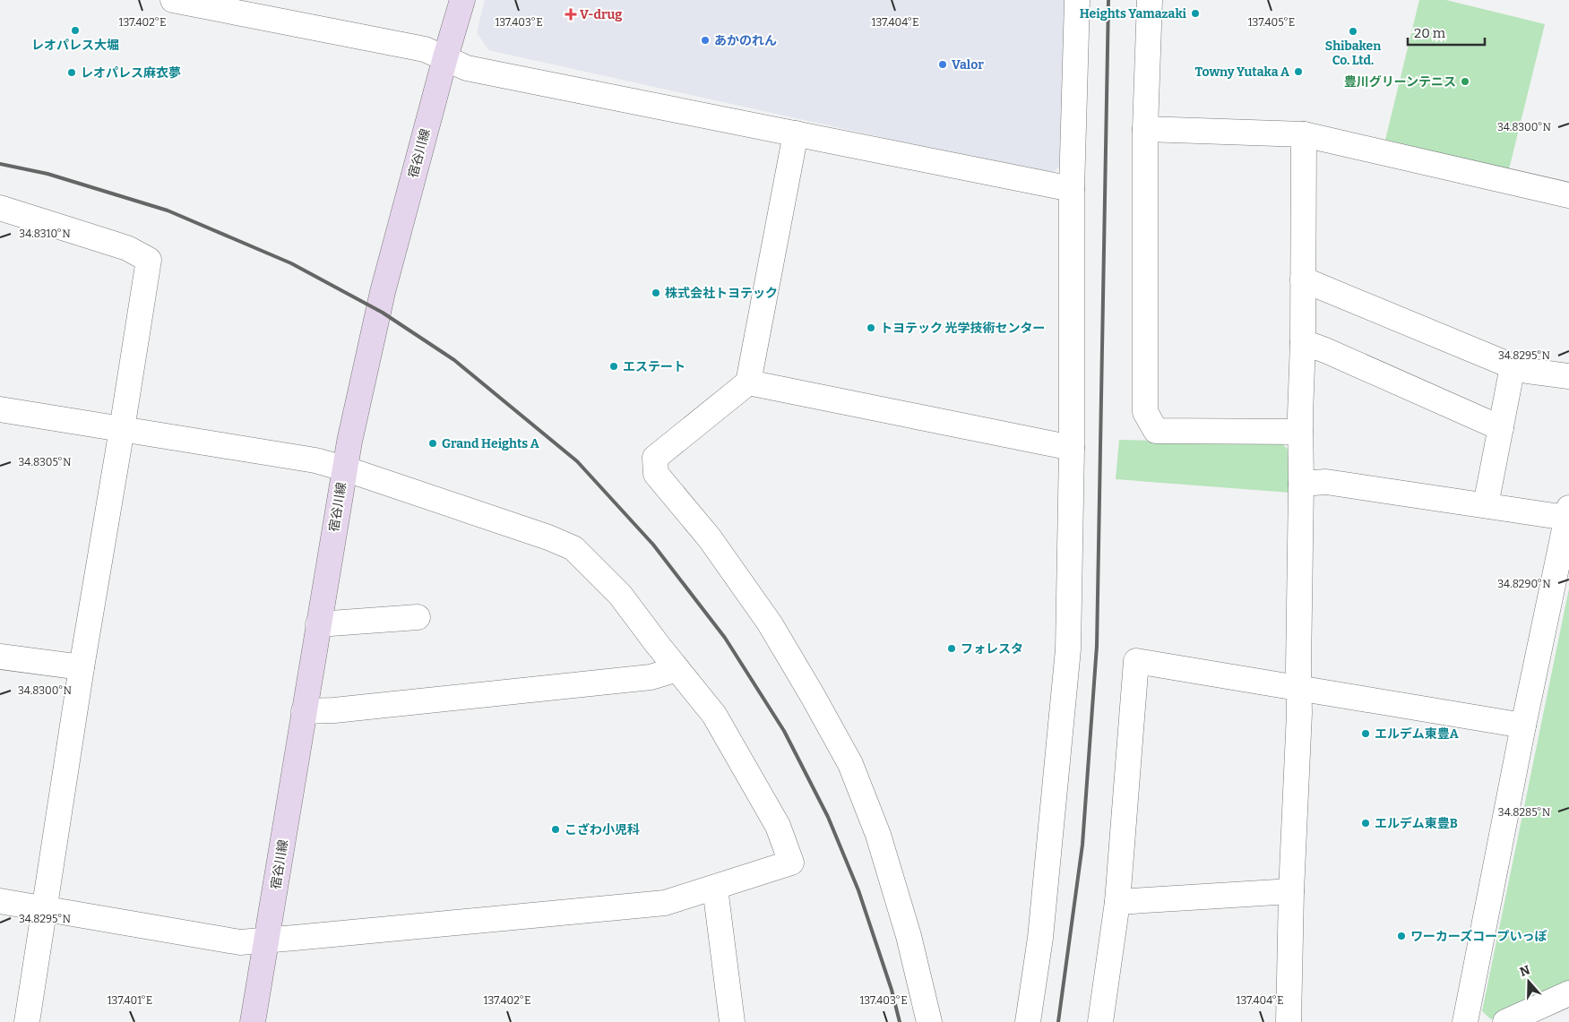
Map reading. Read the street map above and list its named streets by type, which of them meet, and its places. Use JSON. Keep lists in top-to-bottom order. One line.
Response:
{"streets":{"main road":["宿谷川線"]},"places":{"other":["Heights Yamazaki","レオパレス大堀","Shibaken Co. Ltd.","あかのれん","Valor","Towny Yutaka A","レオパレス麻衣夢","豊川グリーンテニス","株式会社トヨテック","トヨテック 光学技術センター","エステート","Grand Heights A","フォレスタ","エルデム東豊A","エルデム東豊B","こざわ小児科","ワーカーズコープいっぽ"],"health":["V-drug"]},"scale_bar":"20 m","north":"top","coordinates":["137.405°E","137.402°E","137.403°E","137.404°E","34.8300°N","34.8310°N","34.8295°N","34.8305°N","34.8290°N","34.8285°N","137.401°E"]}
